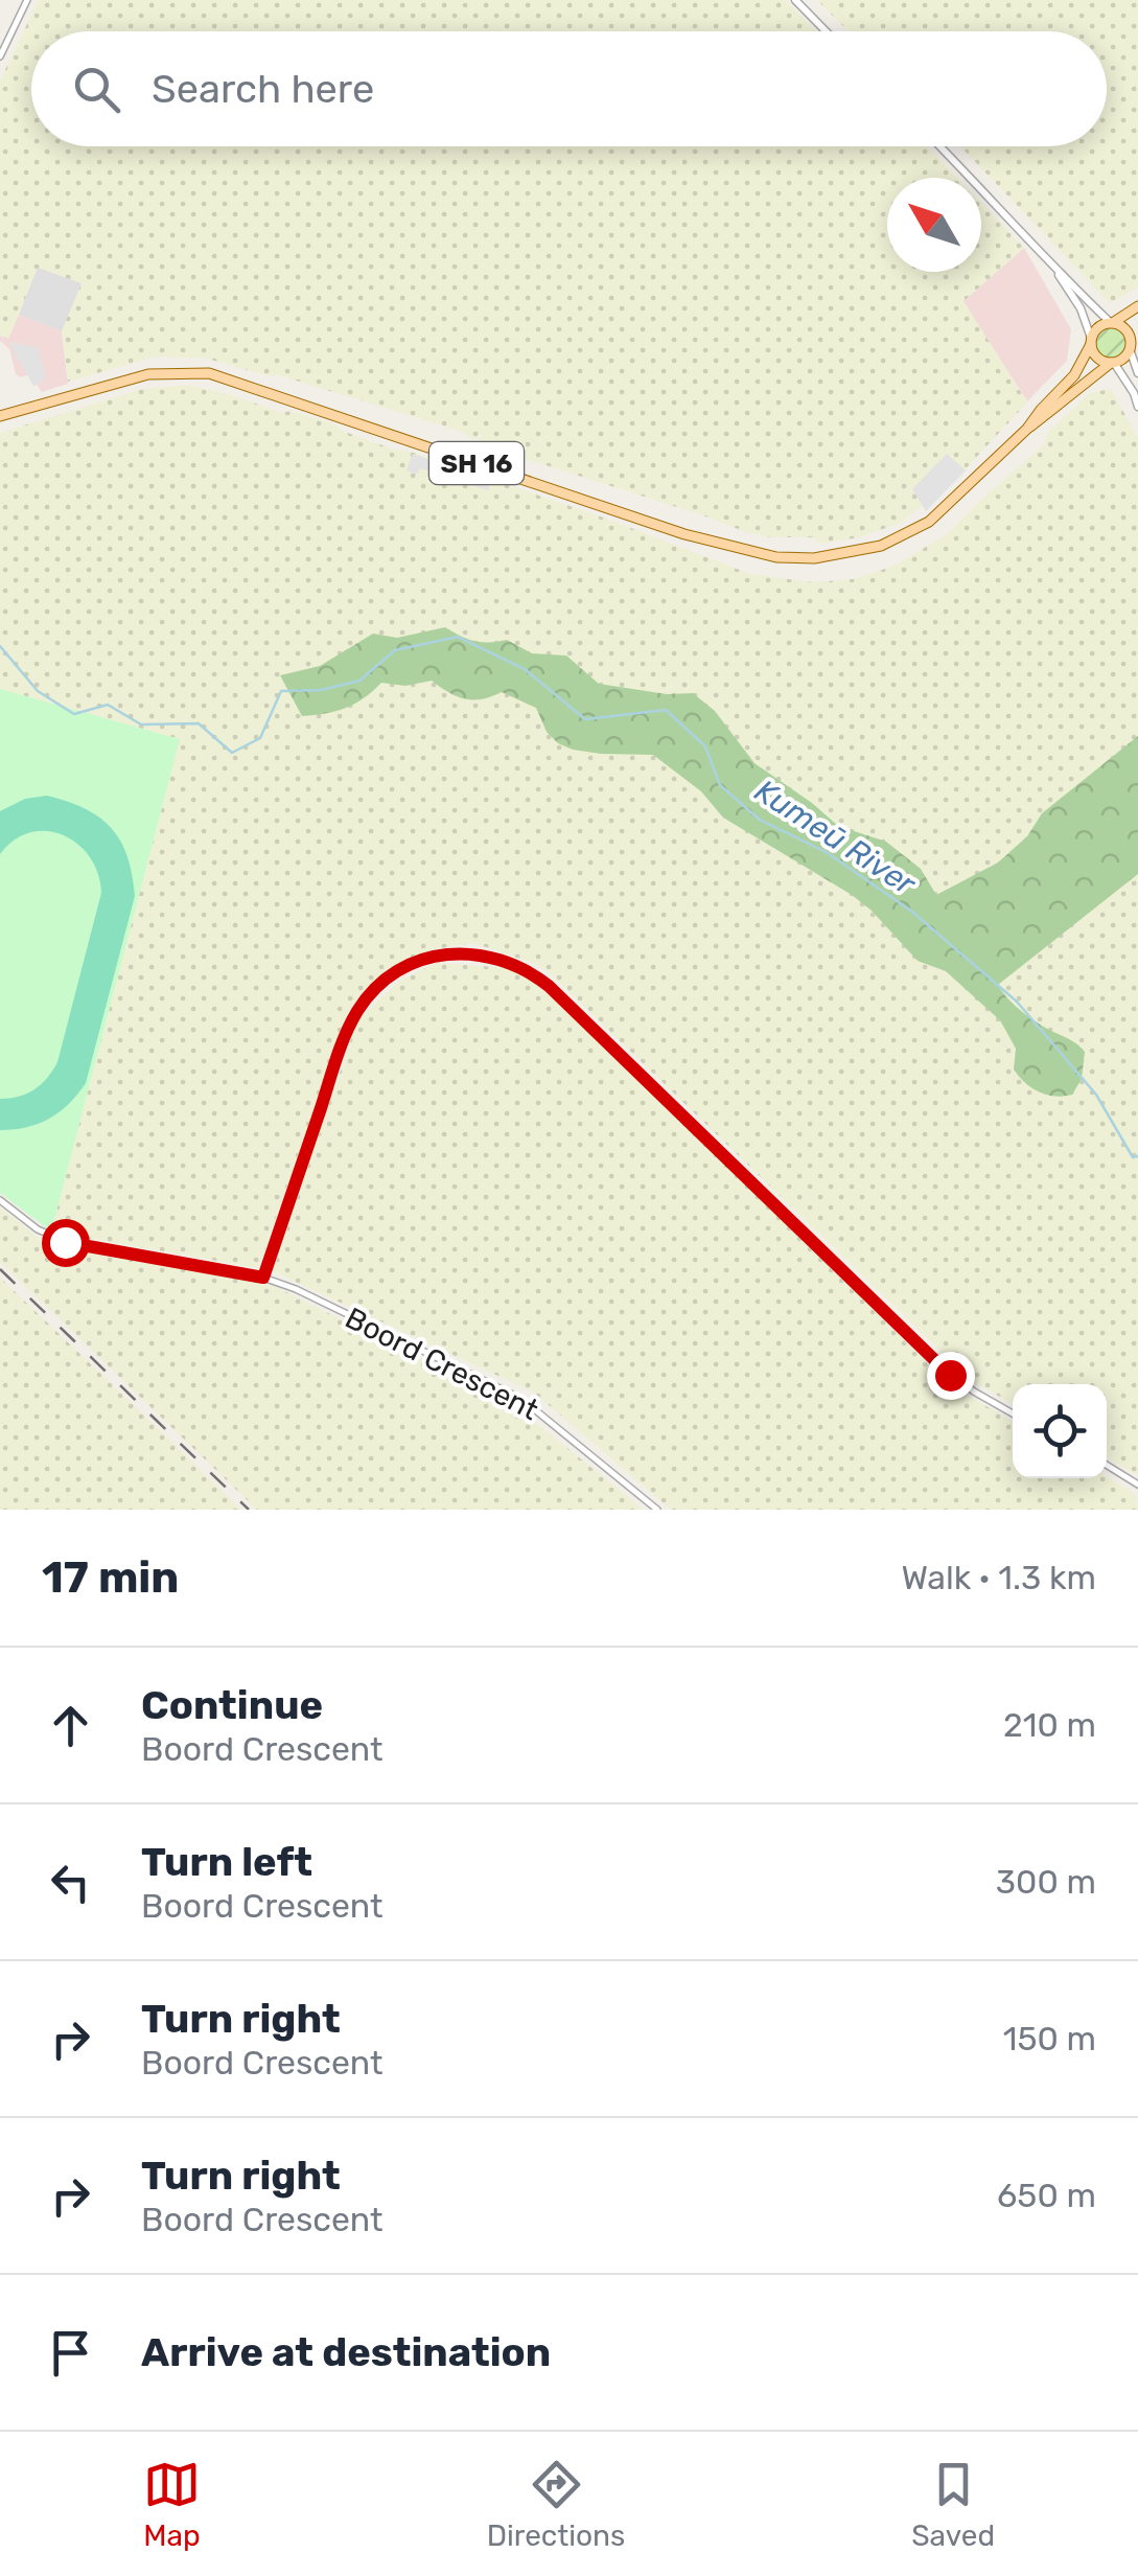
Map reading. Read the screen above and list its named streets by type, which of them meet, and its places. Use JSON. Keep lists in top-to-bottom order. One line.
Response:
{"streets":{"main road":["SH 16"],"street":["Boord Crescent"]},"water":["Kumeū River"],"north":"top left","page":{"search":"Search here","heading":["17 min","Walk · 1.3 km"],"list":[["Continue","Boord Crescent","210 m"],["Turn left","Boord Crescent","300 m"],["Turn right","Boord Crescent","150 m"],["Turn right","Boord Crescent","650 m"],"Arrive at destination"],"nav":["Map","Directions","Saved"]}}
